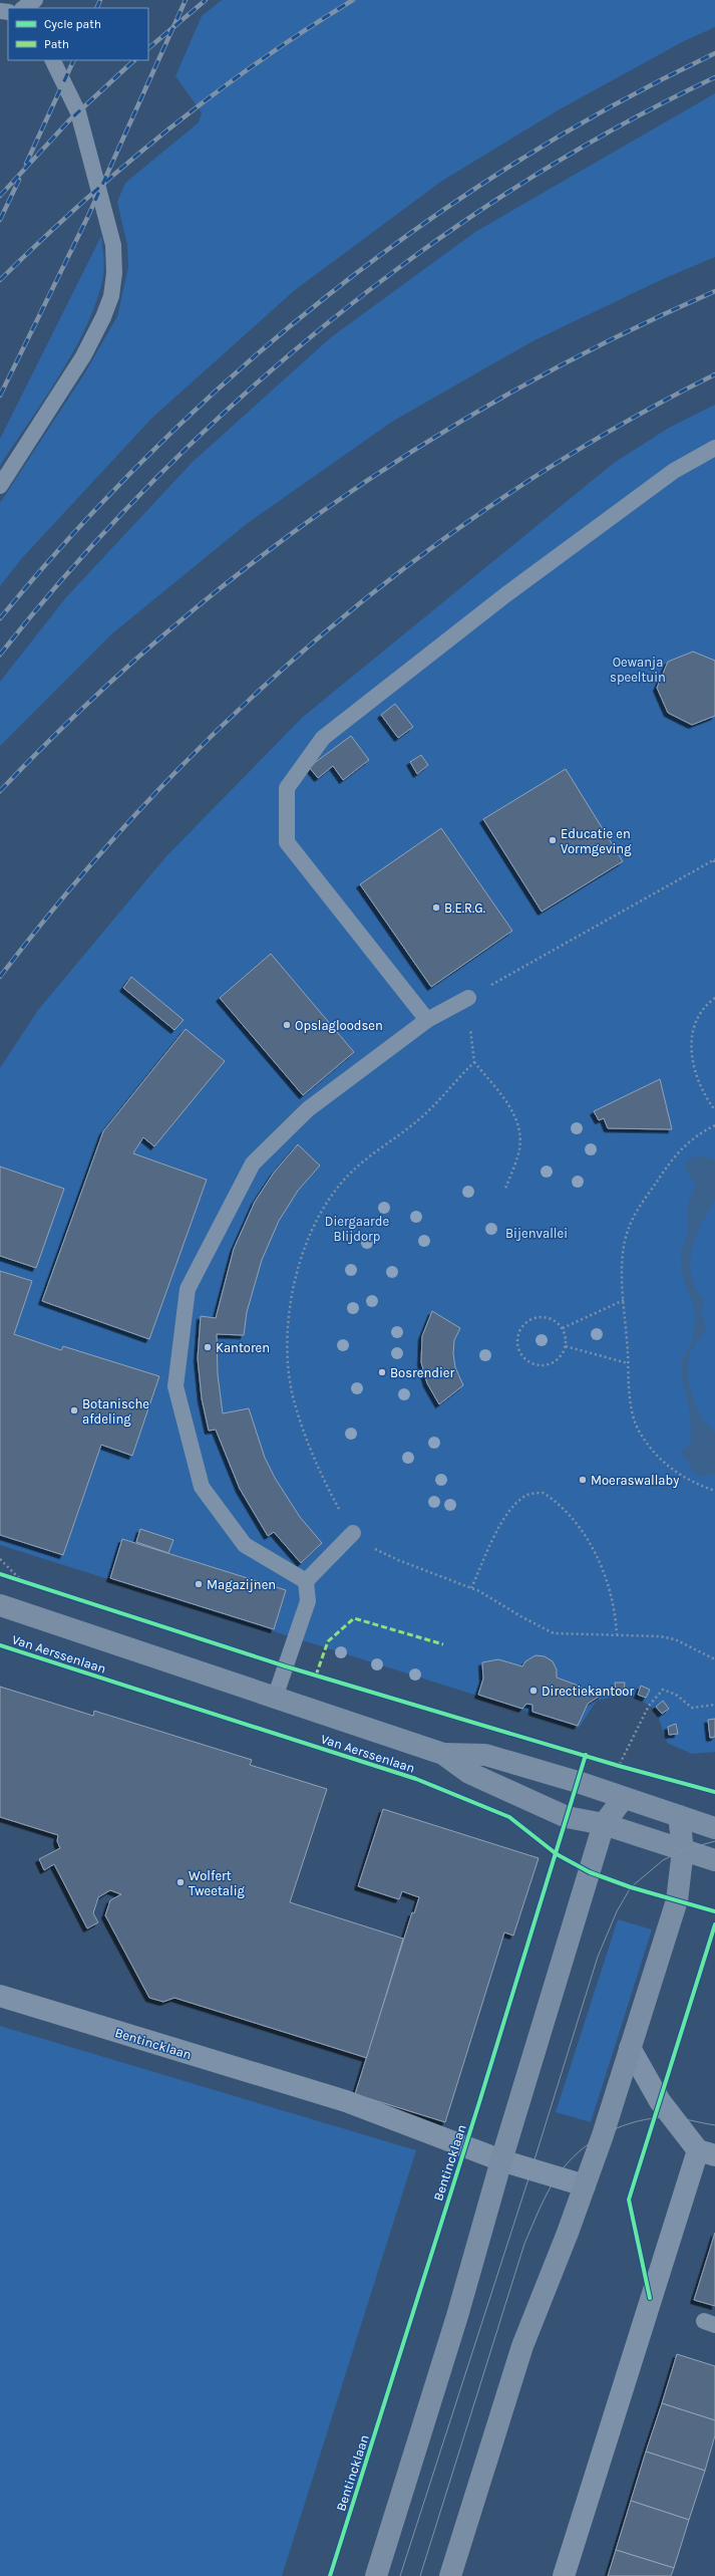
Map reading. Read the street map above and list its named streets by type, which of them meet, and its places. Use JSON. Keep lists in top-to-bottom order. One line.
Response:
{"streets":{"street":["Van Aerssenlaan","Bentincklaan"]},"parks":["Oewanja speeltuin","Diergaarde Blijdorp","Bijenvallei"],"places":["Educatie en Vormgeving","B.E.R.G.","Opslagloodsen","Kantoren","Bosrendier","Botanische afdeling","Moeraswallaby","Magazijnen","Directiekantoor","Wolfert Tweetalig"],"legend":["Cycle path","Path"]}
